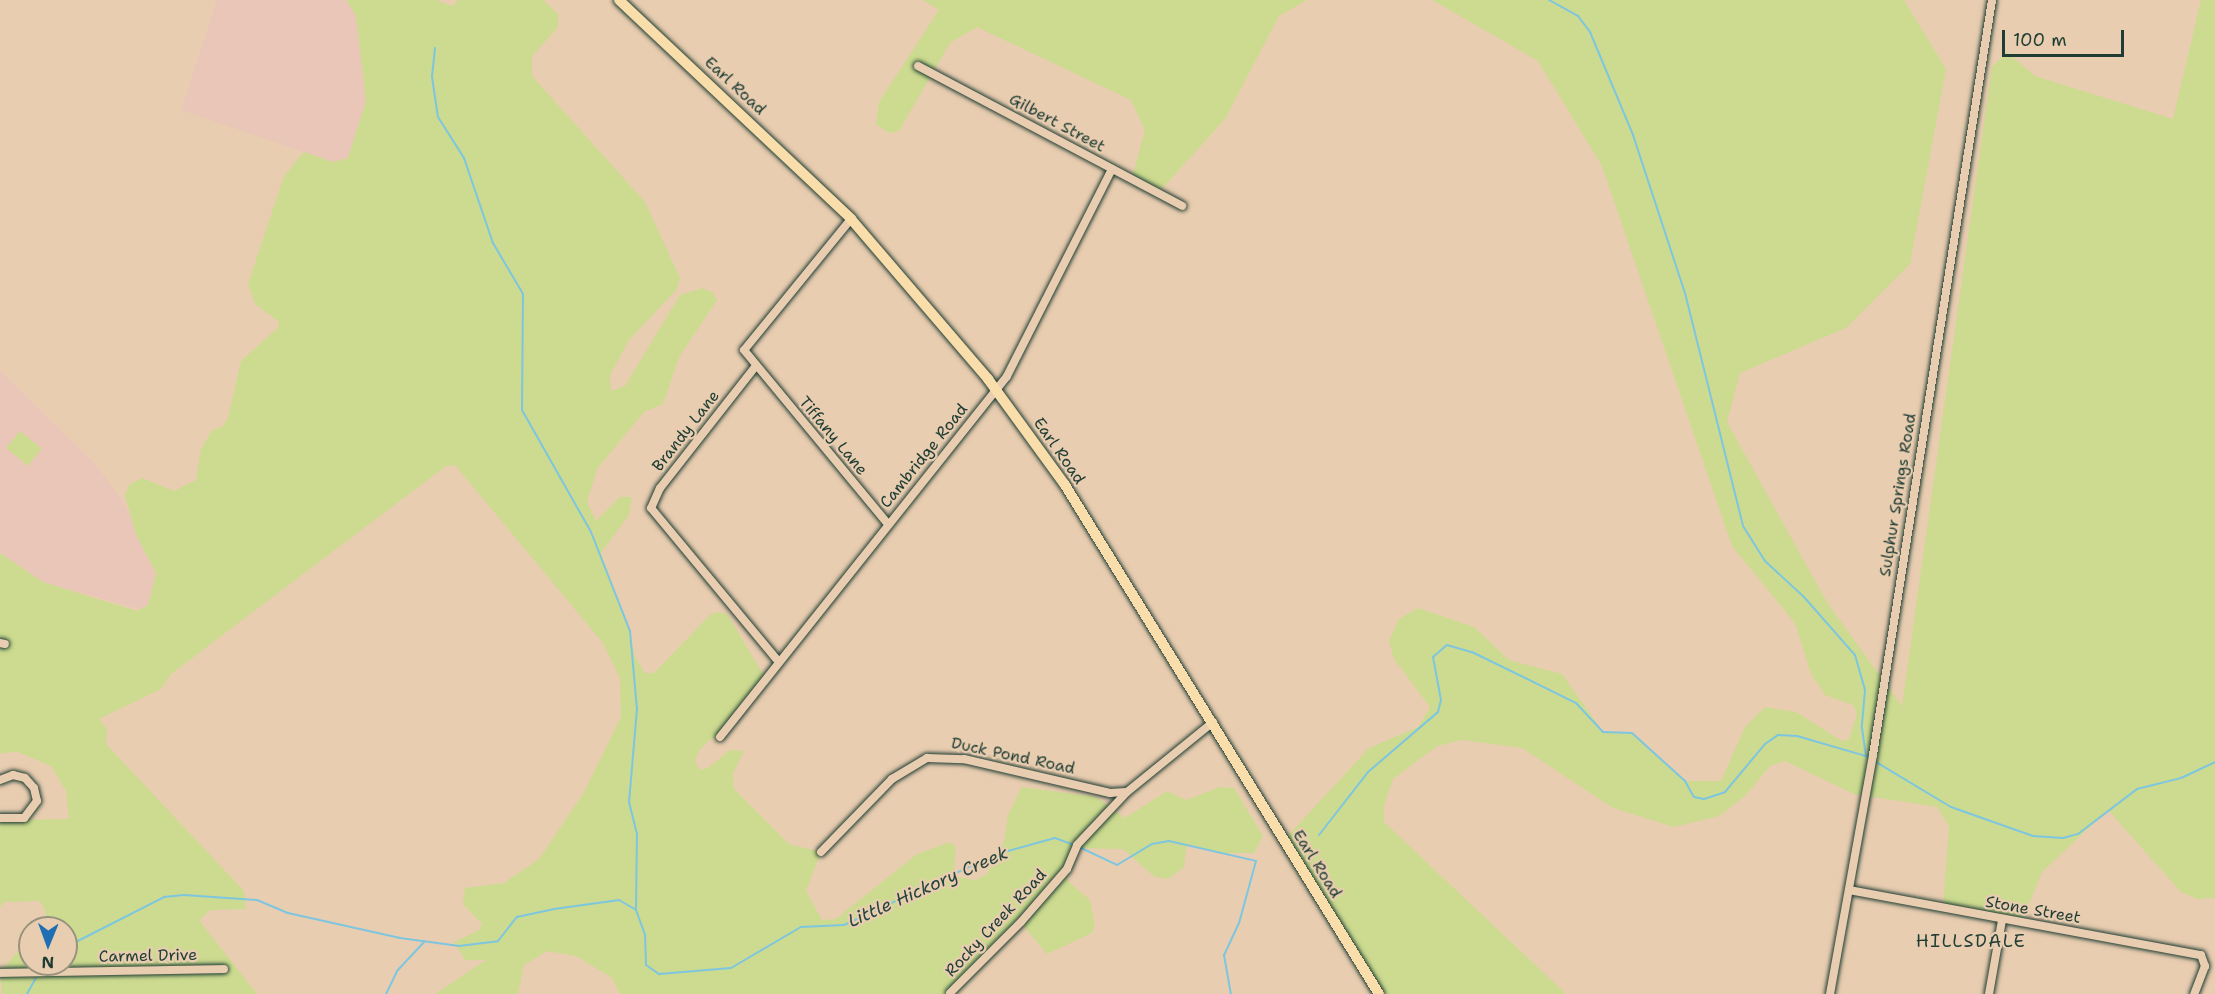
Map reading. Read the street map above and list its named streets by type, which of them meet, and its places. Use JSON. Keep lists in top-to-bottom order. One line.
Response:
{"streets":{"main road":["Earl Road"],"street":["Gilbert Street","Brandy Lane","Tiffany Lane","Cambridge Road","Sulphur Springs Road","Duck Pond Road","Stone Street","Rocky Creek Road","Carmel Drive"]},"crossings":[["Earl Road","Cambridge Road"],["Earl Road","Rocky Creek Road"],["Gilbert Street","Cambridge Road"],["Brandy Lane","Tiffany Lane"],["Brandy Lane","Cambridge Road"],["Tiffany Lane","Cambridge Road"],["Sulphur Springs Road","Stone Street"],["Duck Pond Road","Rocky Creek Road"]],"districts":["HILLSDALE"],"water":["Little Hickory Creek"],"scale_bar":"100 m","north":"bottom"}
